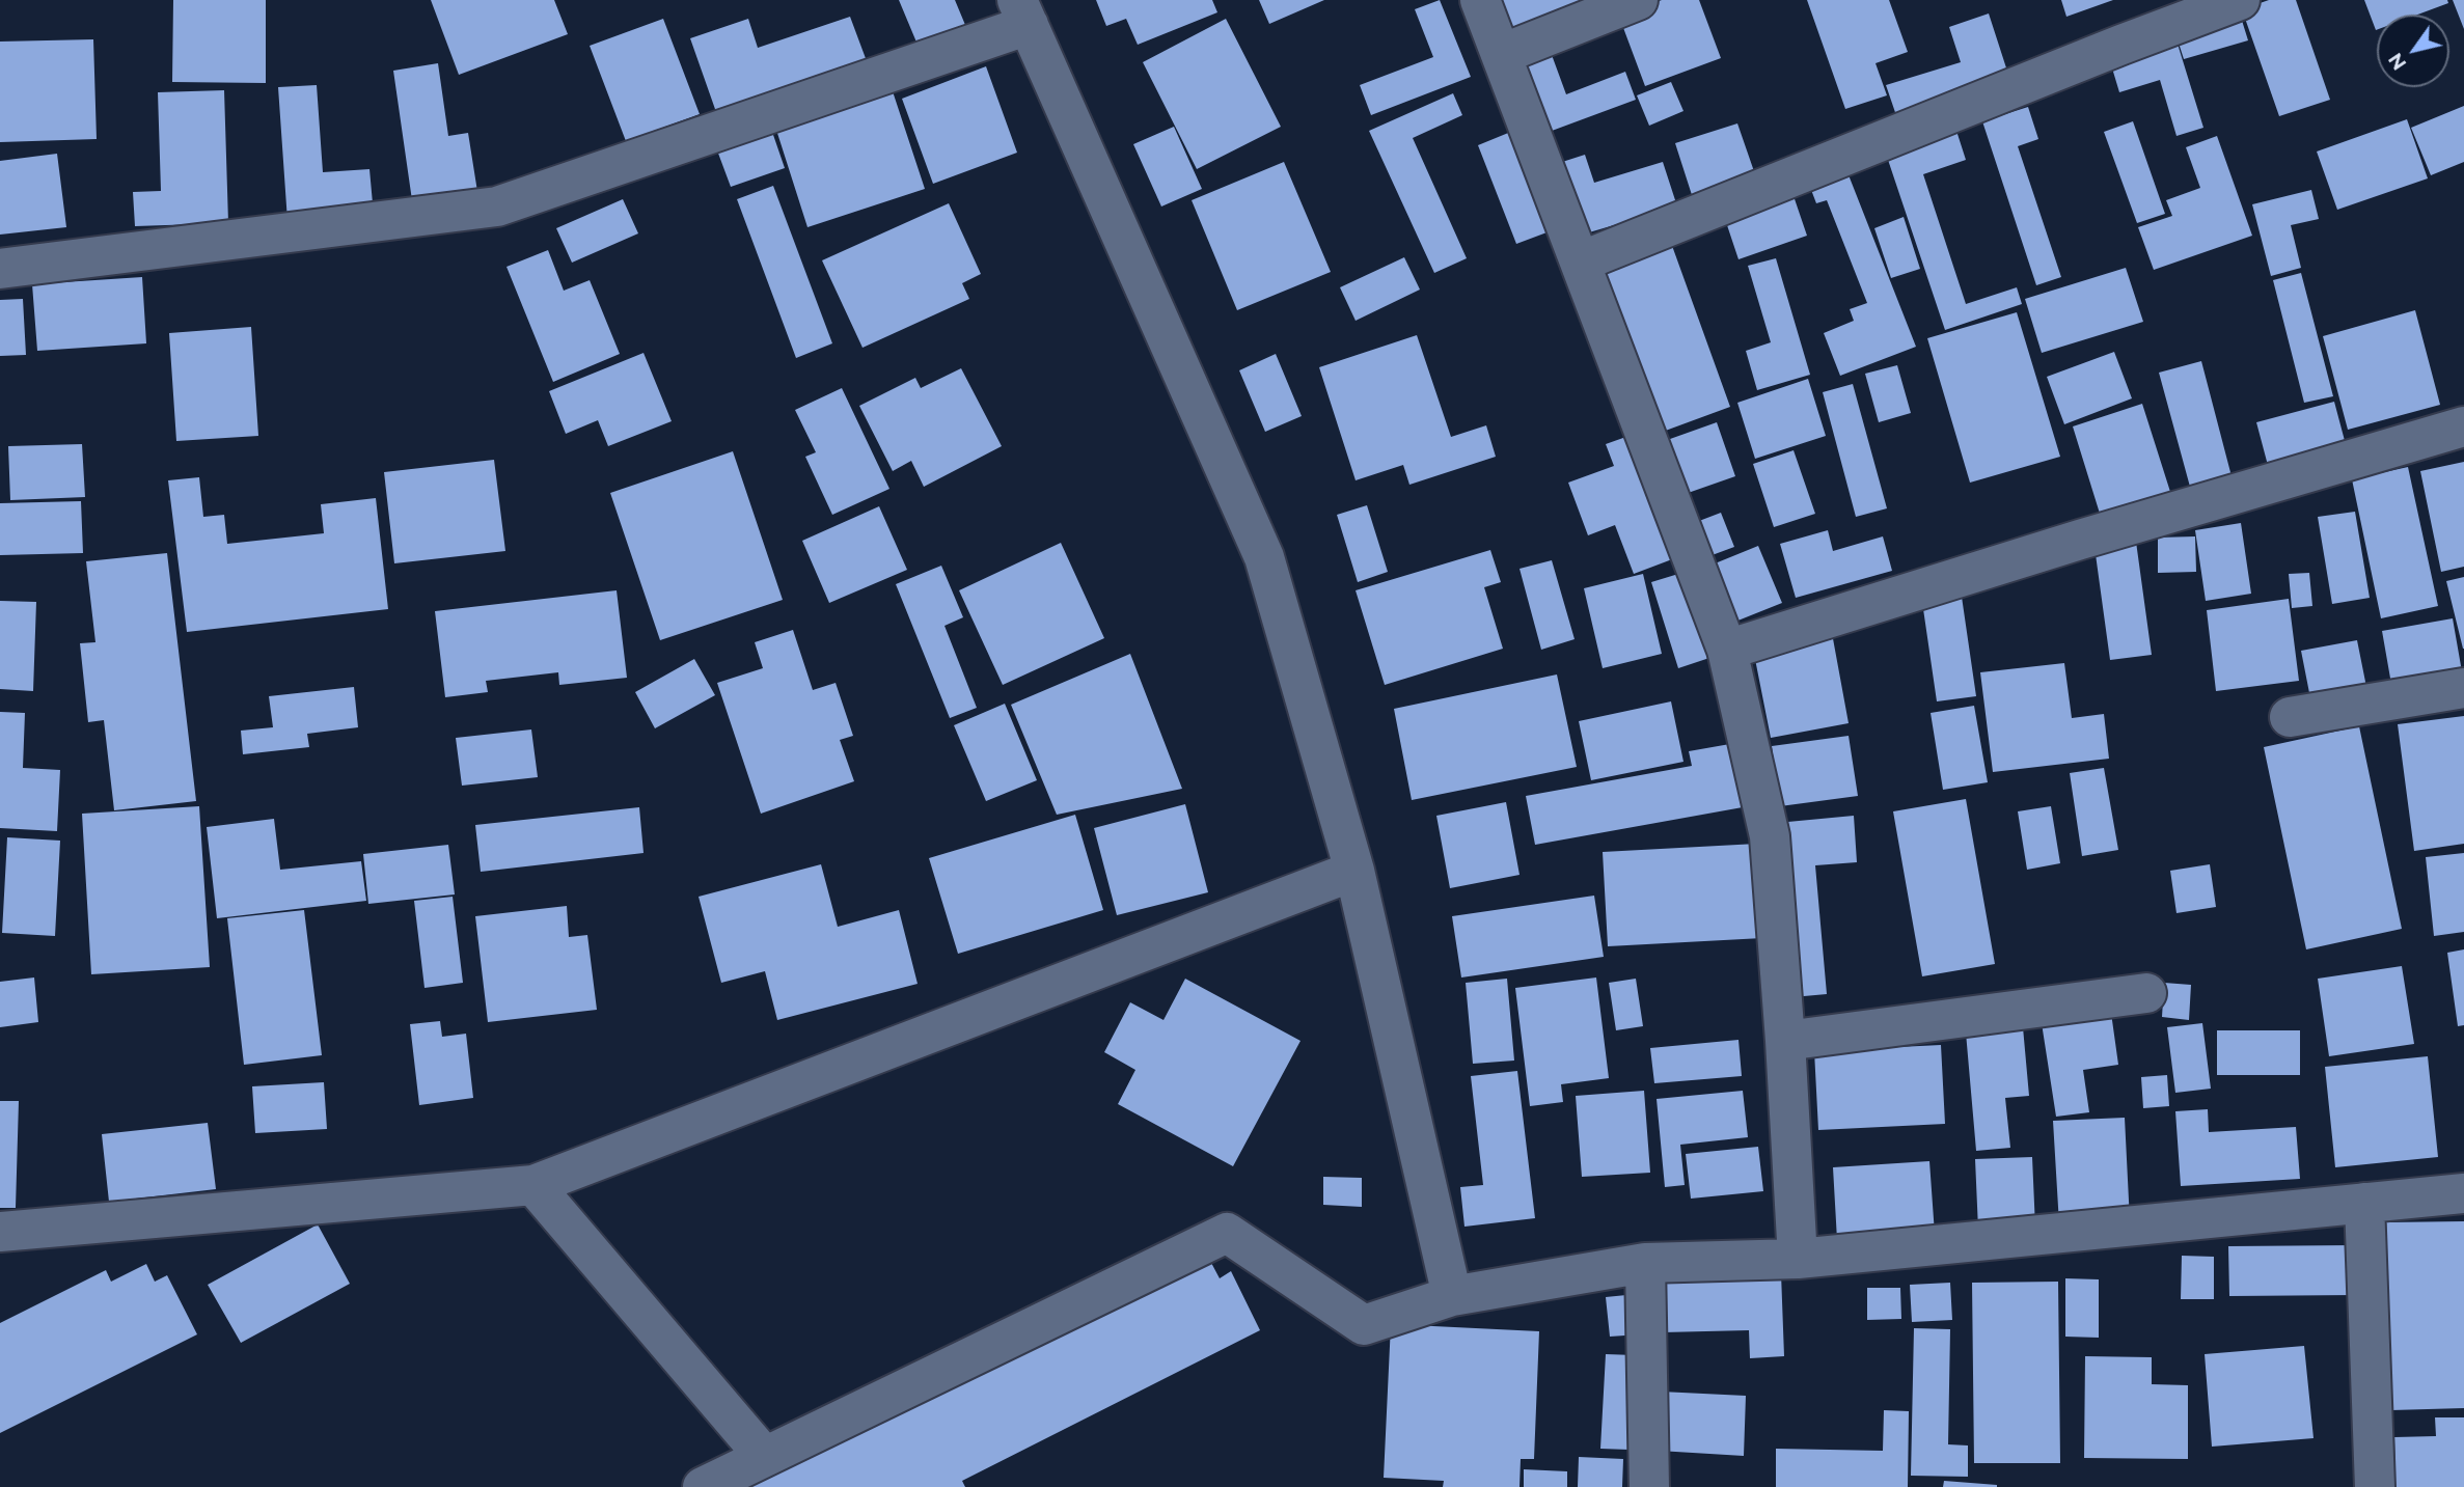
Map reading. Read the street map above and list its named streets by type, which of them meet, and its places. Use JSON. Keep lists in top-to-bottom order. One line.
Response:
{"north":"bottom left"}
